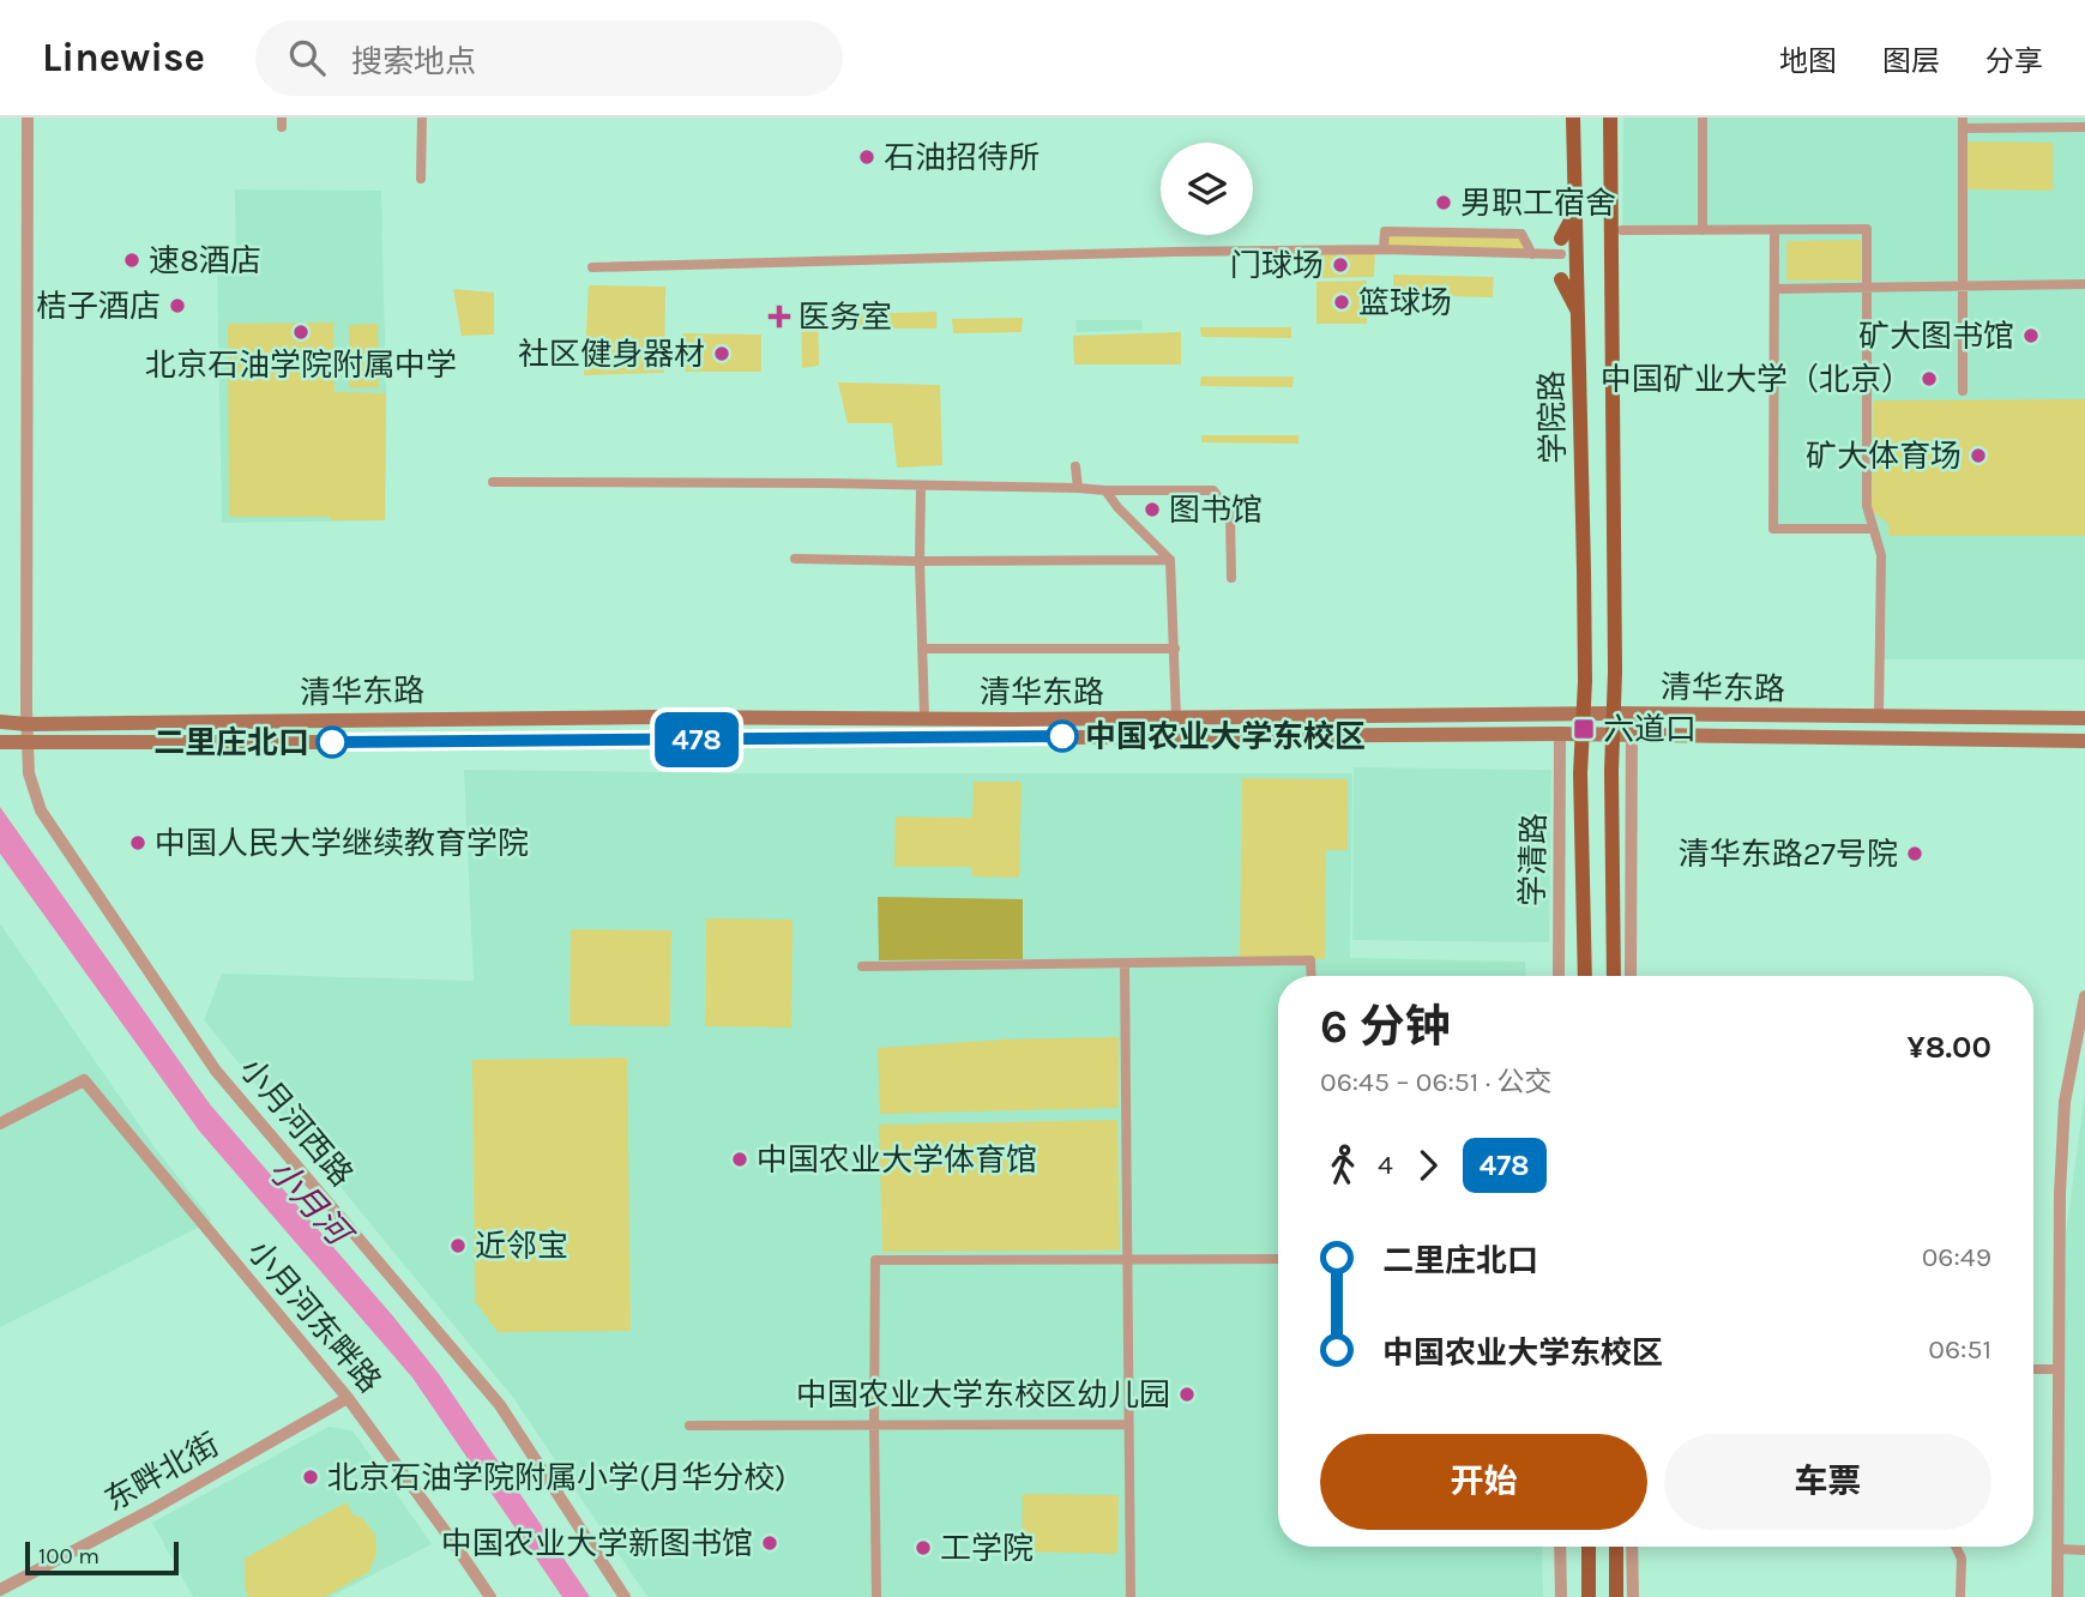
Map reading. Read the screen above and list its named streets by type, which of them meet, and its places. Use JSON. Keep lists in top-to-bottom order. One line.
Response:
{"streets":{"main road":["学院路","清华东路","学清路"],"street":["小月河西路","小月河东畔路","东畔北街"]},"crossings":[["学院路","清华东路"],["学院路","学清路"],["清华东路","学清路"],["清华东路","小月河西路"],["小月河东畔路","东畔北街"]],"water":["小月河"],"places":{"other":["石油招待所","男职工宿舍","速8酒店","门球场","篮球场","桔子酒店","北京石油学院附属中学","矿大图书馆","社区健身器材","中国矿业大学（北京）","矿大体育场","图书馆","中国农业大学东校区","二里庄北口","中国人民大学继续教育学院","清华东路27号院","中国农业大学体育馆","近邻宝","中国农业大学东校区幼儿园","北京石油学院附属小学(月华分校)","中国农业大学新图书馆","工学院"],"health":["医务室"],"transit":["六道口"]},"lines":["bus line 478"],"scale_bar":"100 m","page":{"header":"Linewise","search":"搜索地点","nav":["地图","图层","分享"],"on_map":"478","heading":["6 分钟","06:45 – 06:51 · 公交","¥8.00"],"legs":["4","478"],"list":[{"name":"二里庄北口","value":"06:49"},{"name":"中国农业大学东校区","value":"06:51"}],"buttons":["开始","车票"],"scale":"100 m"}}
